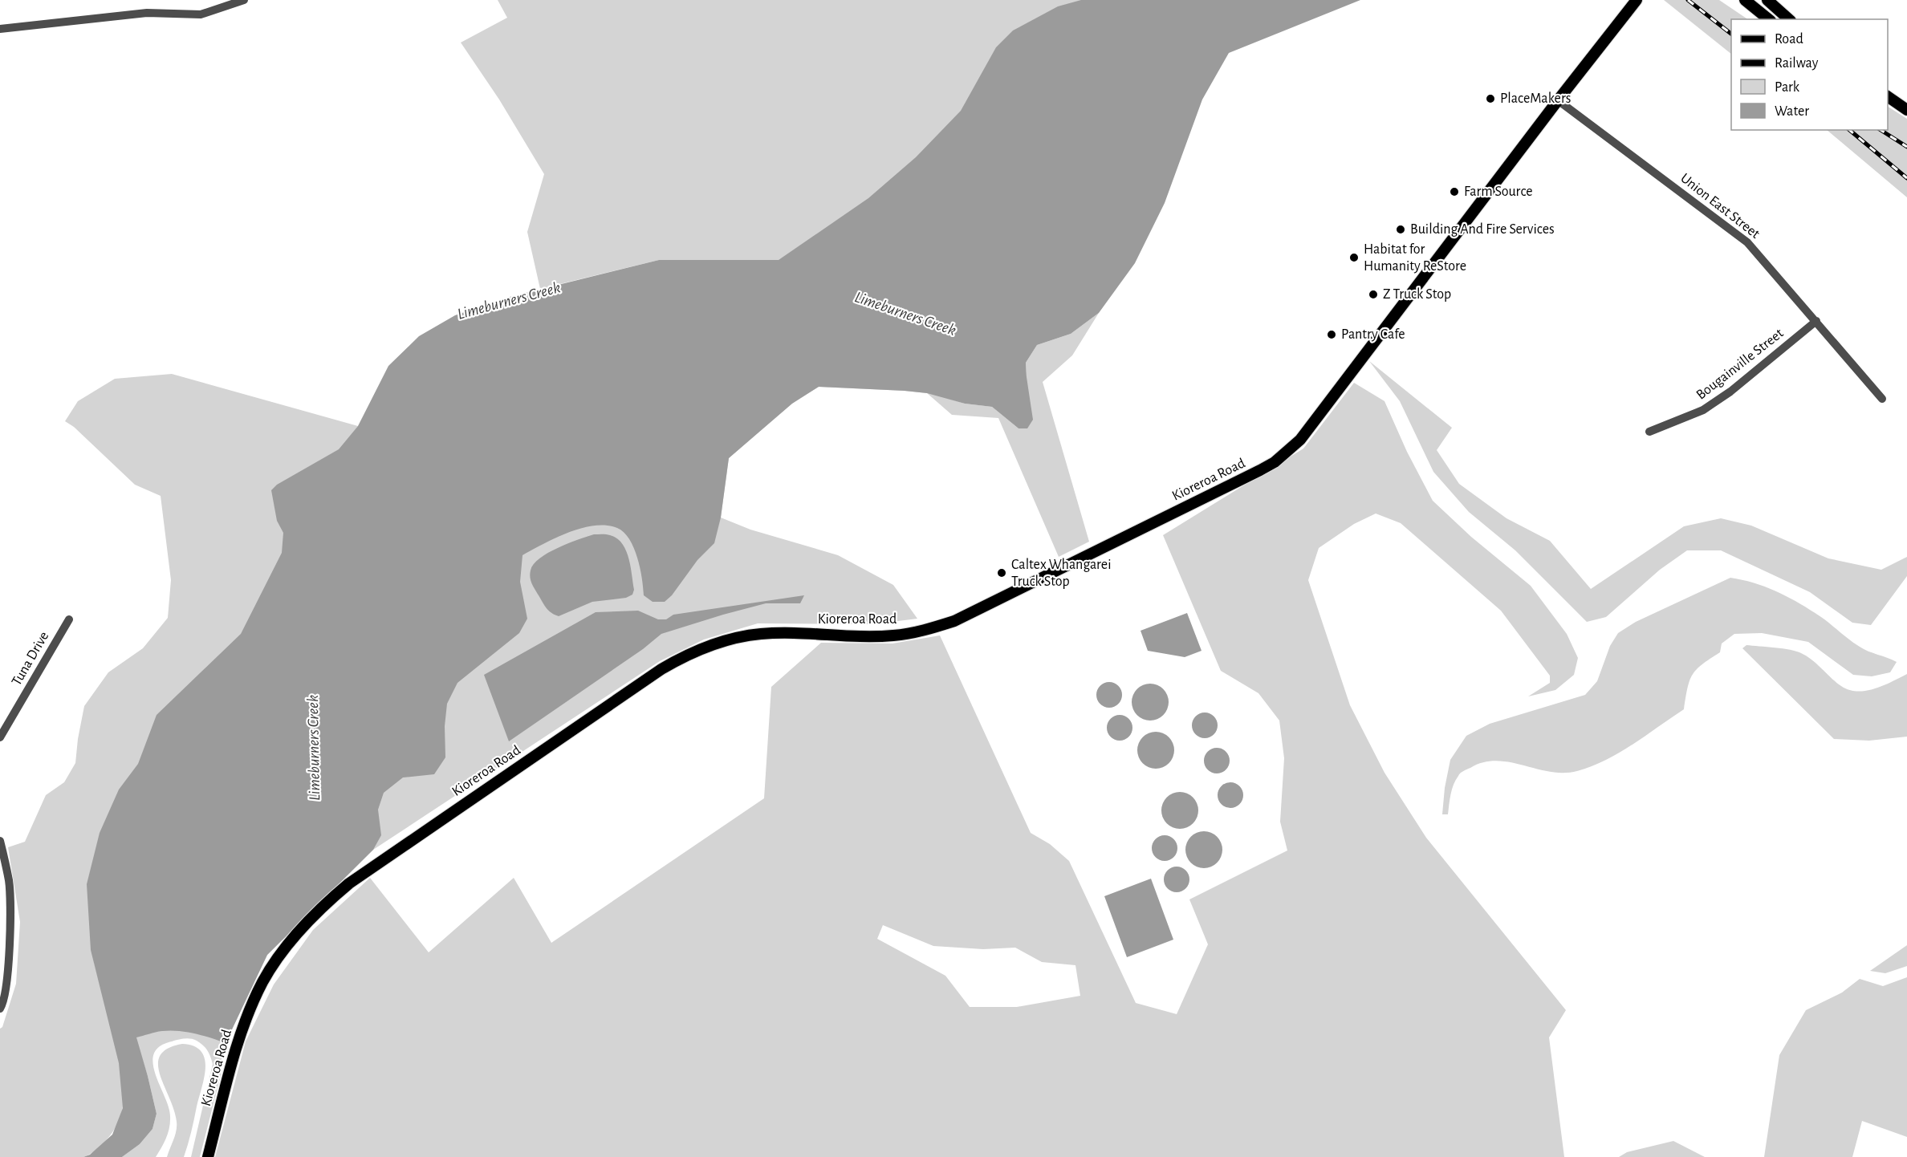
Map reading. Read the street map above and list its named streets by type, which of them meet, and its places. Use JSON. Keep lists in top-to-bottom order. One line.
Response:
{"streets":{"main road":["Kioreroa Road"],"street":["Union East Street","Bougainville Street","Tuna Drive"]},"crossings":[["Union East Street","Bougainville Street"],["Union East Street","Kioreroa Road"]],"water":["Limeburners Creek"],"places":["PlaceMakers","Farm Source","Building And Fire Services","Habitat for Humanity ReStore","Z Truck Stop","Pantry Cafe","Caltex Whangarei Truck Stop"],"legend":["Road","Railway","Park","Water"]}
